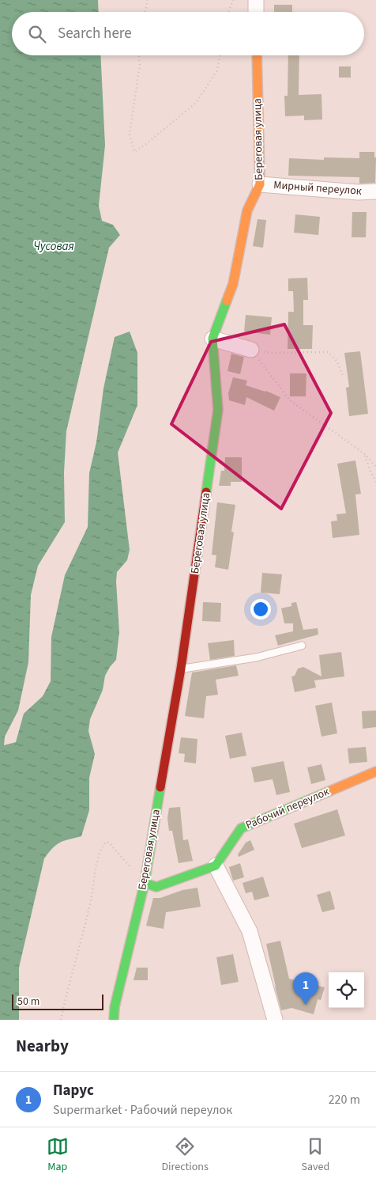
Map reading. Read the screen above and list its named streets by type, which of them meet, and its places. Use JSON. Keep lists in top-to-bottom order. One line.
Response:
{"streets":{"street":["Береговая улица","Мирный переулок","Рабочий переулок"]},"crossings":[["Береговая улица","Мирный переулок"]],"water":["Чусовая"],"scale_bar":"50 m","page":{"search":"Search here","pins":"1","scale":"50 m","heading":"Nearby","list":[{"mark":"1","name":"Парус","note":"Supermarket · Рабочий переулок","value":"220 m"}],"nav":["Map","Directions","Saved"]}}
